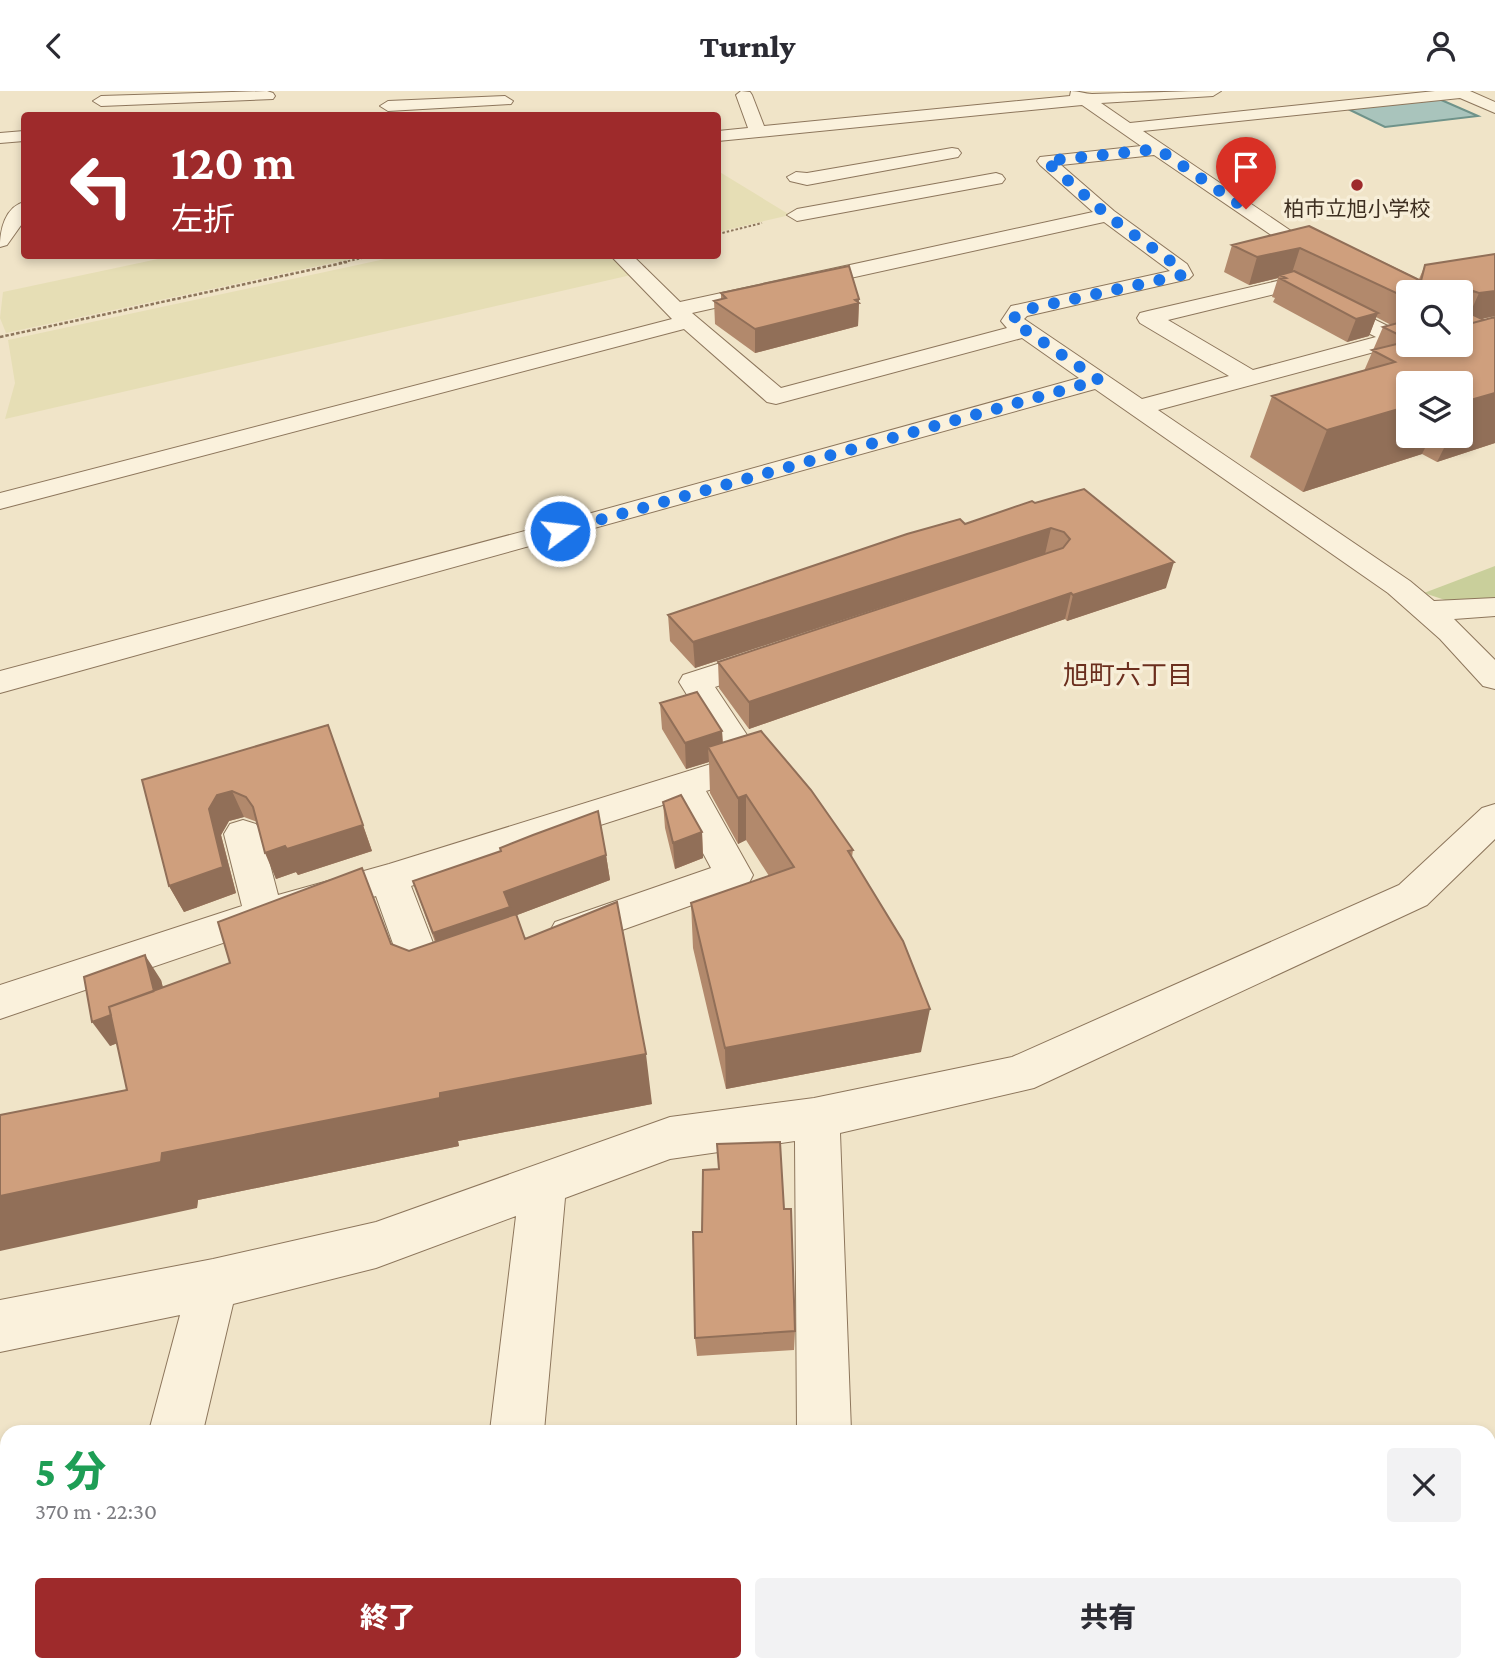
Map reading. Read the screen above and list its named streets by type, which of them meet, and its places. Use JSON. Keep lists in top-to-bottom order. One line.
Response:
{"districts":["旭町六丁目"],"places":["柏市立旭小学校"],"page":{"header":"Turnly","turn":["120 m","左折"],"heading":["5 分","370 m · 22:30"],"buttons":["終了","共有"]}}
